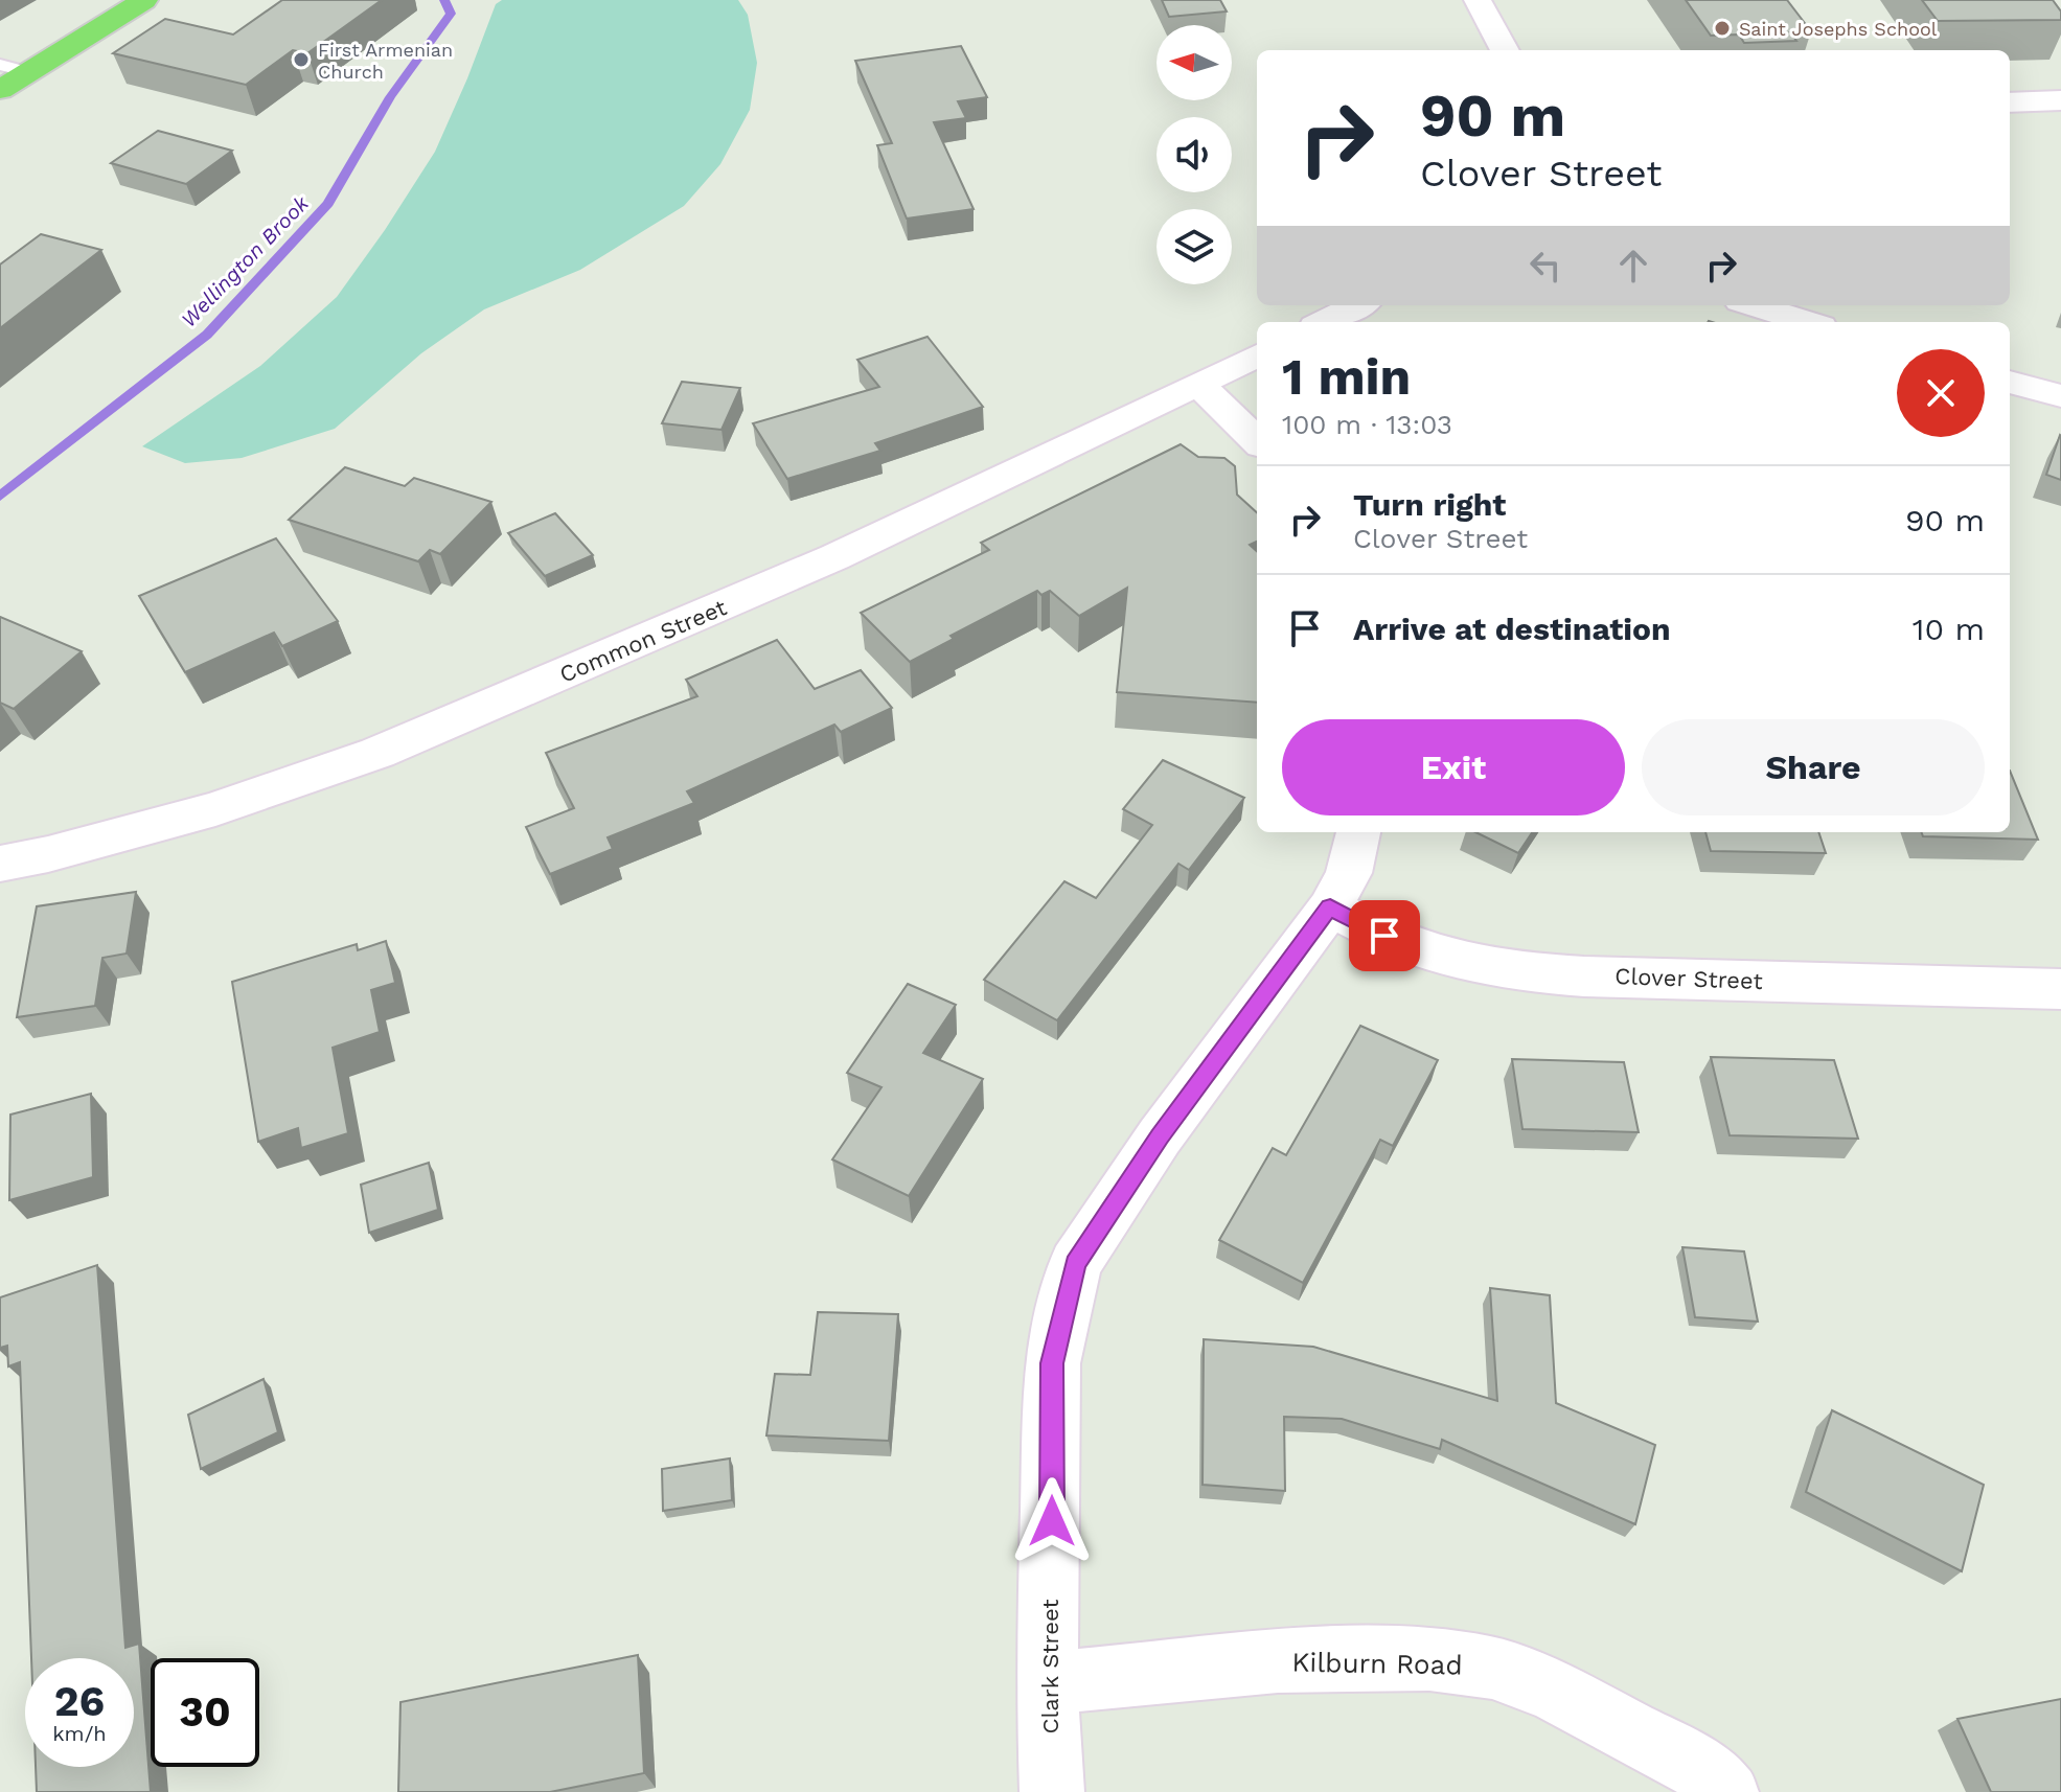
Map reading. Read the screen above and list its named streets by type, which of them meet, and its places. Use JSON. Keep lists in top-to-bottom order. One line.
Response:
{"streets":{"street":["Common Street","Clover Street","Kilburn Road","Clark Street"]},"crossings":[["Clover Street","Clark Street"],["Kilburn Road","Clark Street"]],"water":["Wellington Brook"],"places":["Saint Josephs School","First Armenian Church"],"north":"left","page":{"turn":["90 m","Clover Street"],"heading":["1 min","100 m · 13:03"],"list":[{"name":"Turn right","note":"Clover Street","value":"90 m"},{"name":"Arrive at destination","value":"10 m"}],"buttons":["Exit","Share"],"speed":"26 km/h","limit":"30"}}
